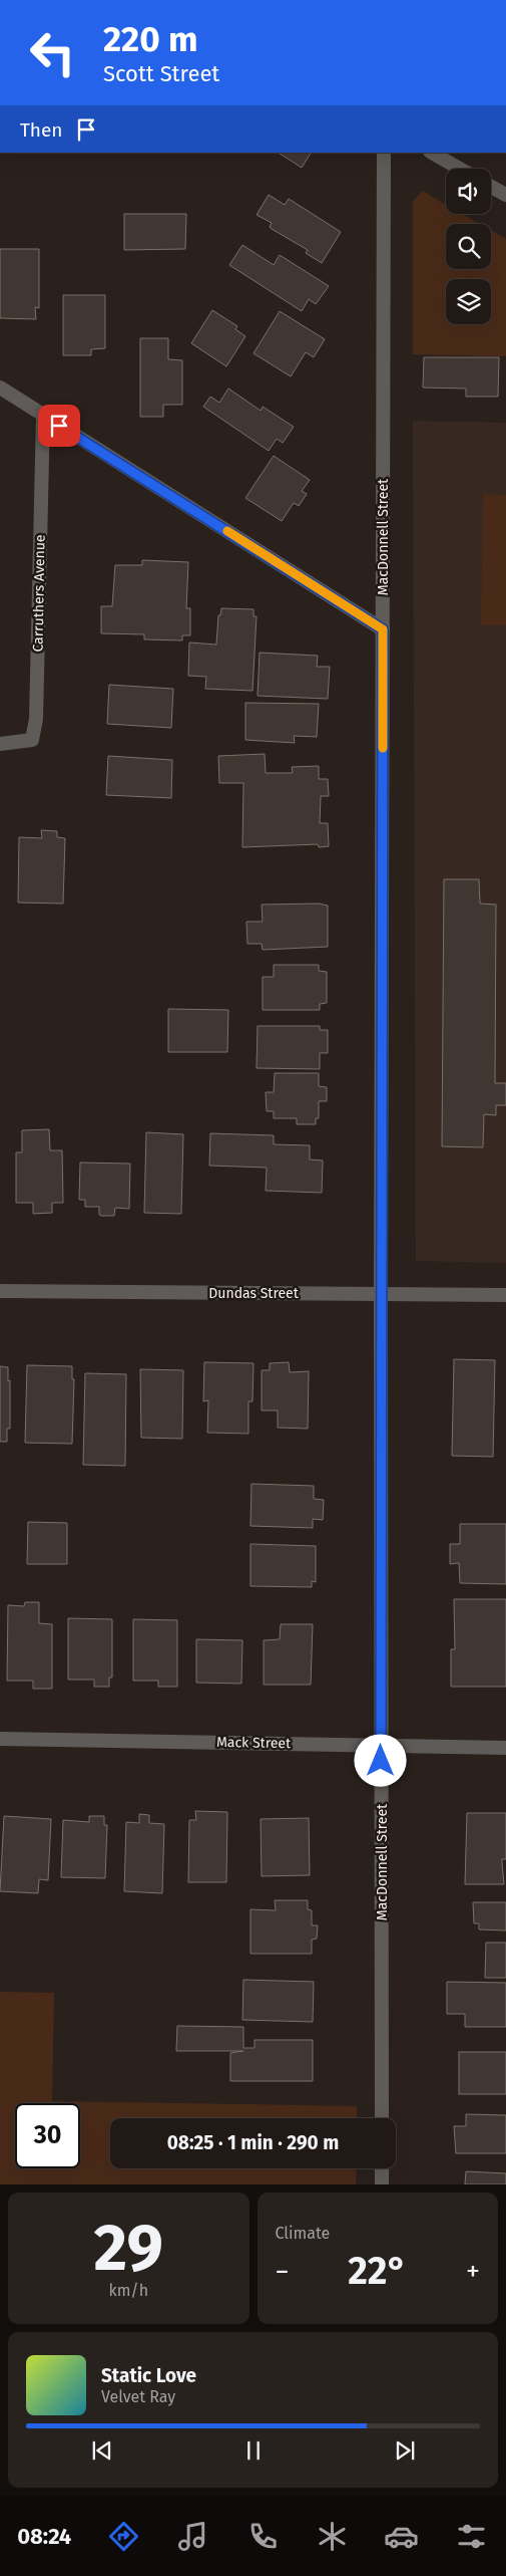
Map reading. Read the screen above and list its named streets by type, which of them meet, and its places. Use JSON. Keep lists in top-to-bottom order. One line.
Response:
{"streets":{"street":["MacDonnell Street","Carruthers Avenue","Dundas Street","Mack Street"]},"crossings":[["MacDonnell Street","Dundas Street"],["MacDonnell Street","Mack Street"]],"page":{"turn":["220 m","Scott Street"],"then":"Then","limit":"30","trip":"08:25 · 1 min · 290 m","tile":[["29","km/h"],"Climate"],"heat":["−","22°","+"],"song":["Static Love","Velvet Ray"],"tabs":"08:24"}}
